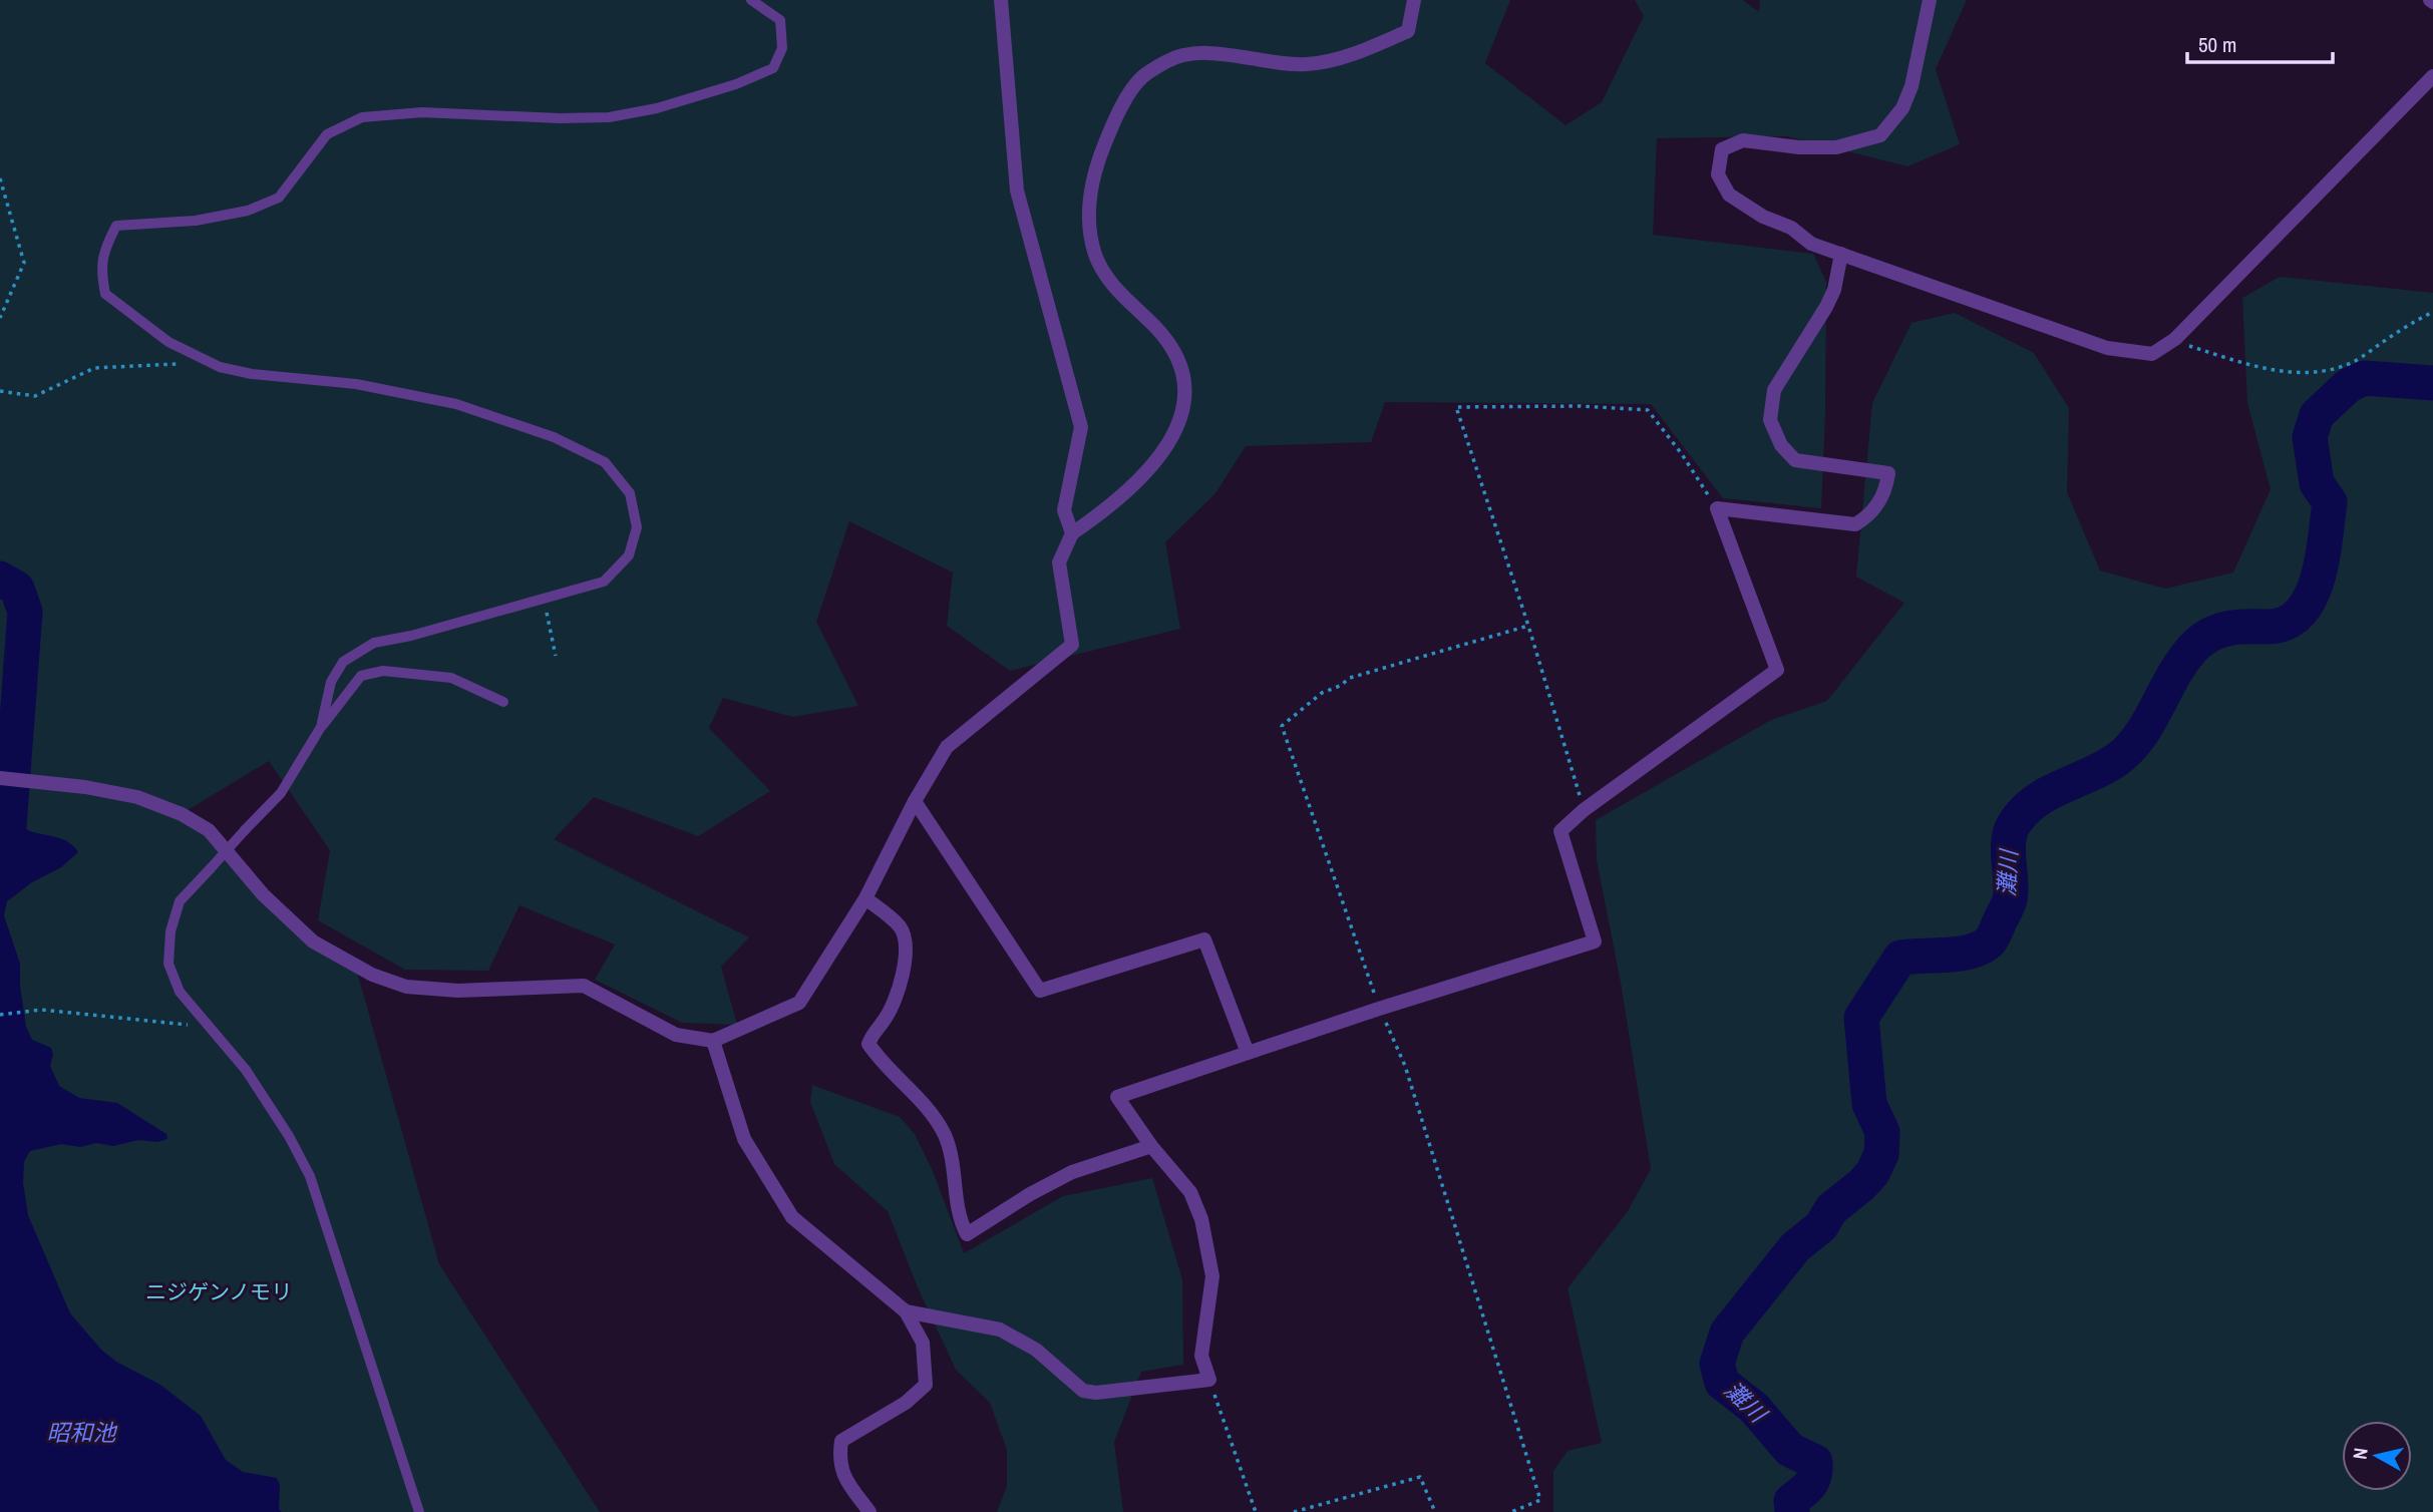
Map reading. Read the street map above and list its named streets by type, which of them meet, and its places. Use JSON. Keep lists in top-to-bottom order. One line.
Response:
{"water":["灘川","昭和池"],"parks":["ニジゲンノモリ"],"scale_bar":"50 m","north":"left"}
